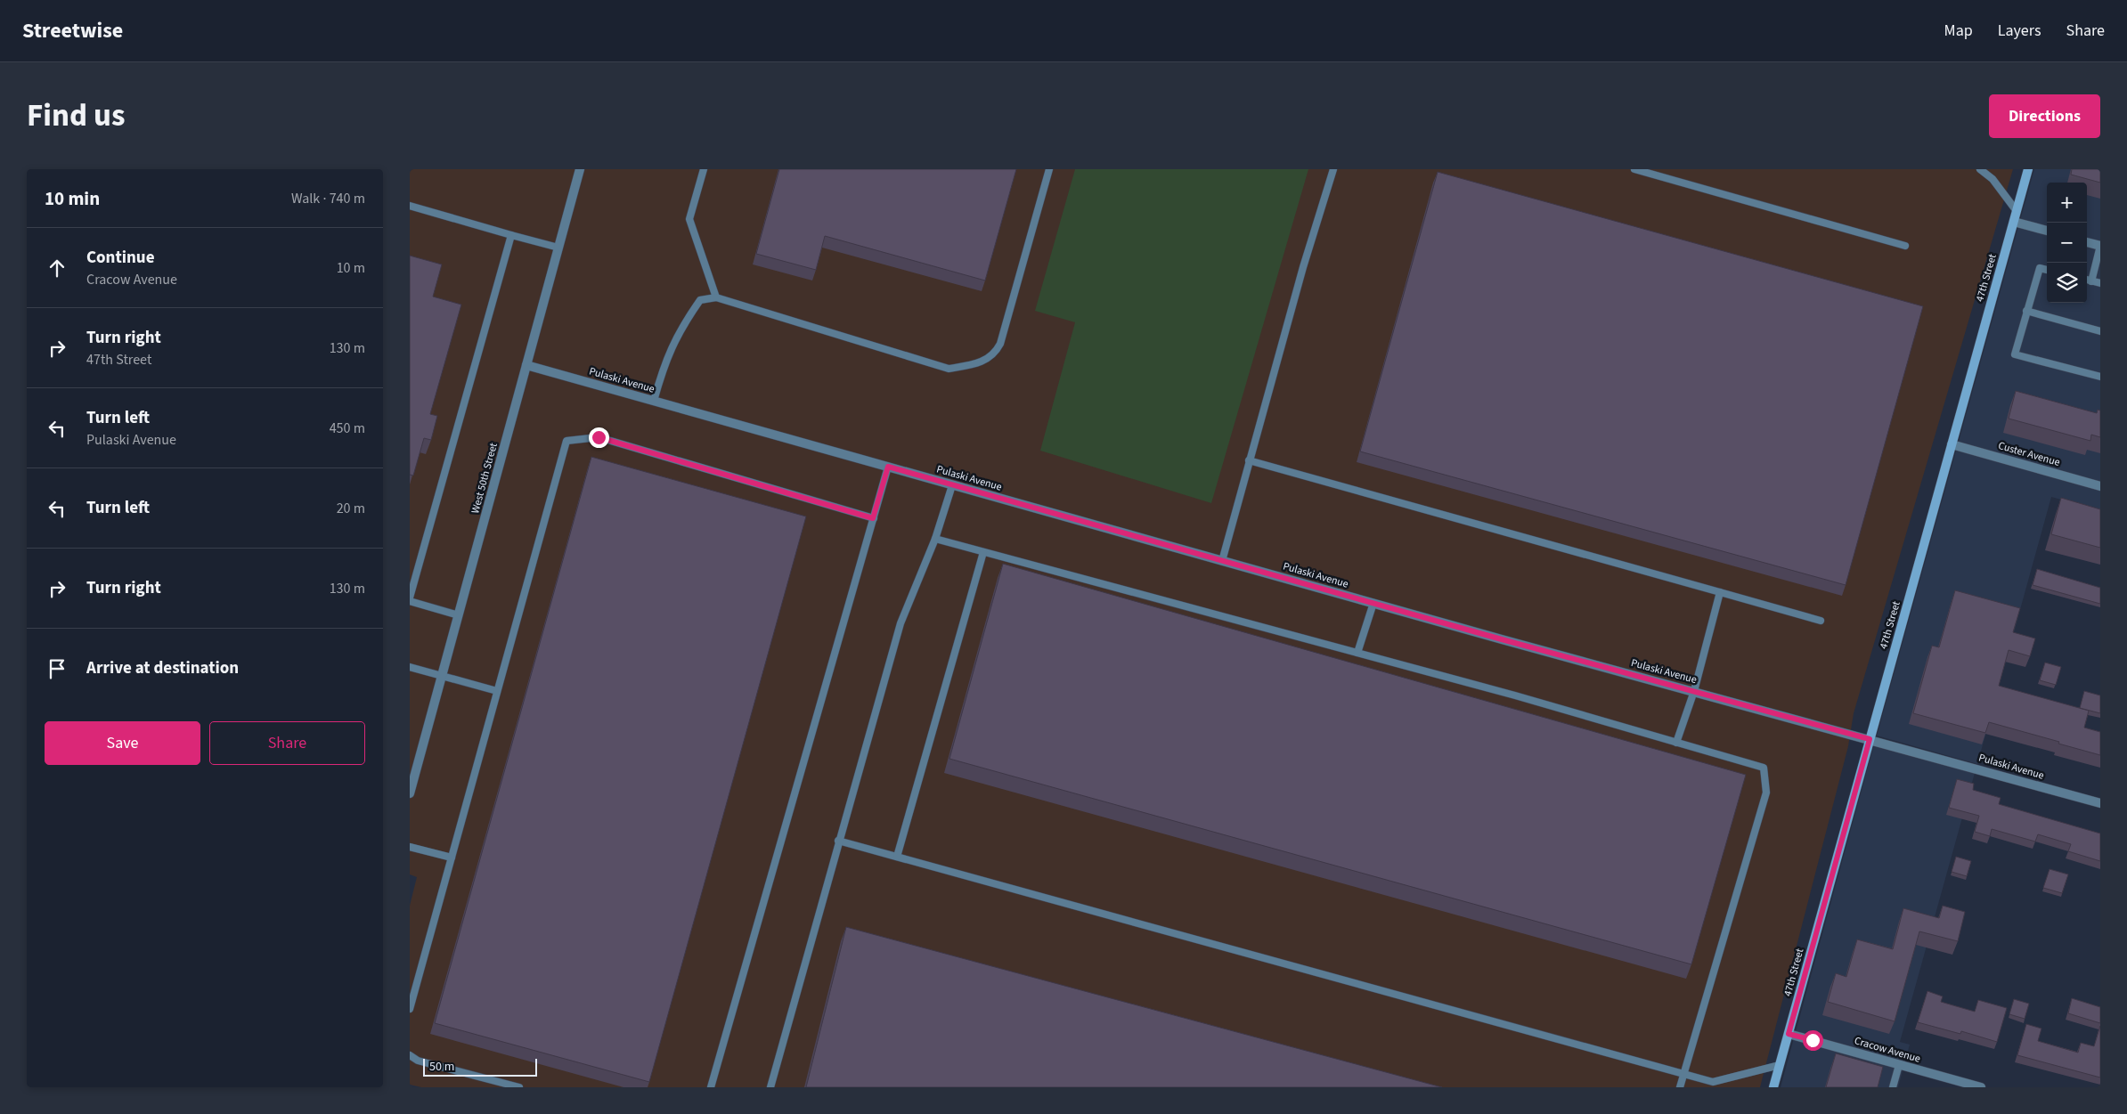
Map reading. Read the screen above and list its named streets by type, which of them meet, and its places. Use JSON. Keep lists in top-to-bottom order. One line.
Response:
{"streets":{"main road":["47th Street"],"street":["Pulaski Avenue","Custer Avenue","West 50th Street","Cracow Avenue"]},"crossings":[["47th Street","Pulaski Avenue"],["47th Street","Custer Avenue"],["47th Street","Cracow Avenue"],["Pulaski Avenue","West 50th Street"]],"scale_bar":"50 m","page":{"header":"Streetwise","nav":["Map","Layers","Share"],"title":"Find us","buttons":["Directions",["Save","Share"]],"heading":["10 min","Walk · 740 m"],"map_buttons":["+","−"],"list":[["Continue","Cracow Avenue","10 m"],["Turn right","47th Street","130 m"],["Turn left","Pulaski Avenue","450 m"],["Turn left","20 m"],["Turn right","130 m"],"Arrive at destination"],"scale":"50 m"}}
